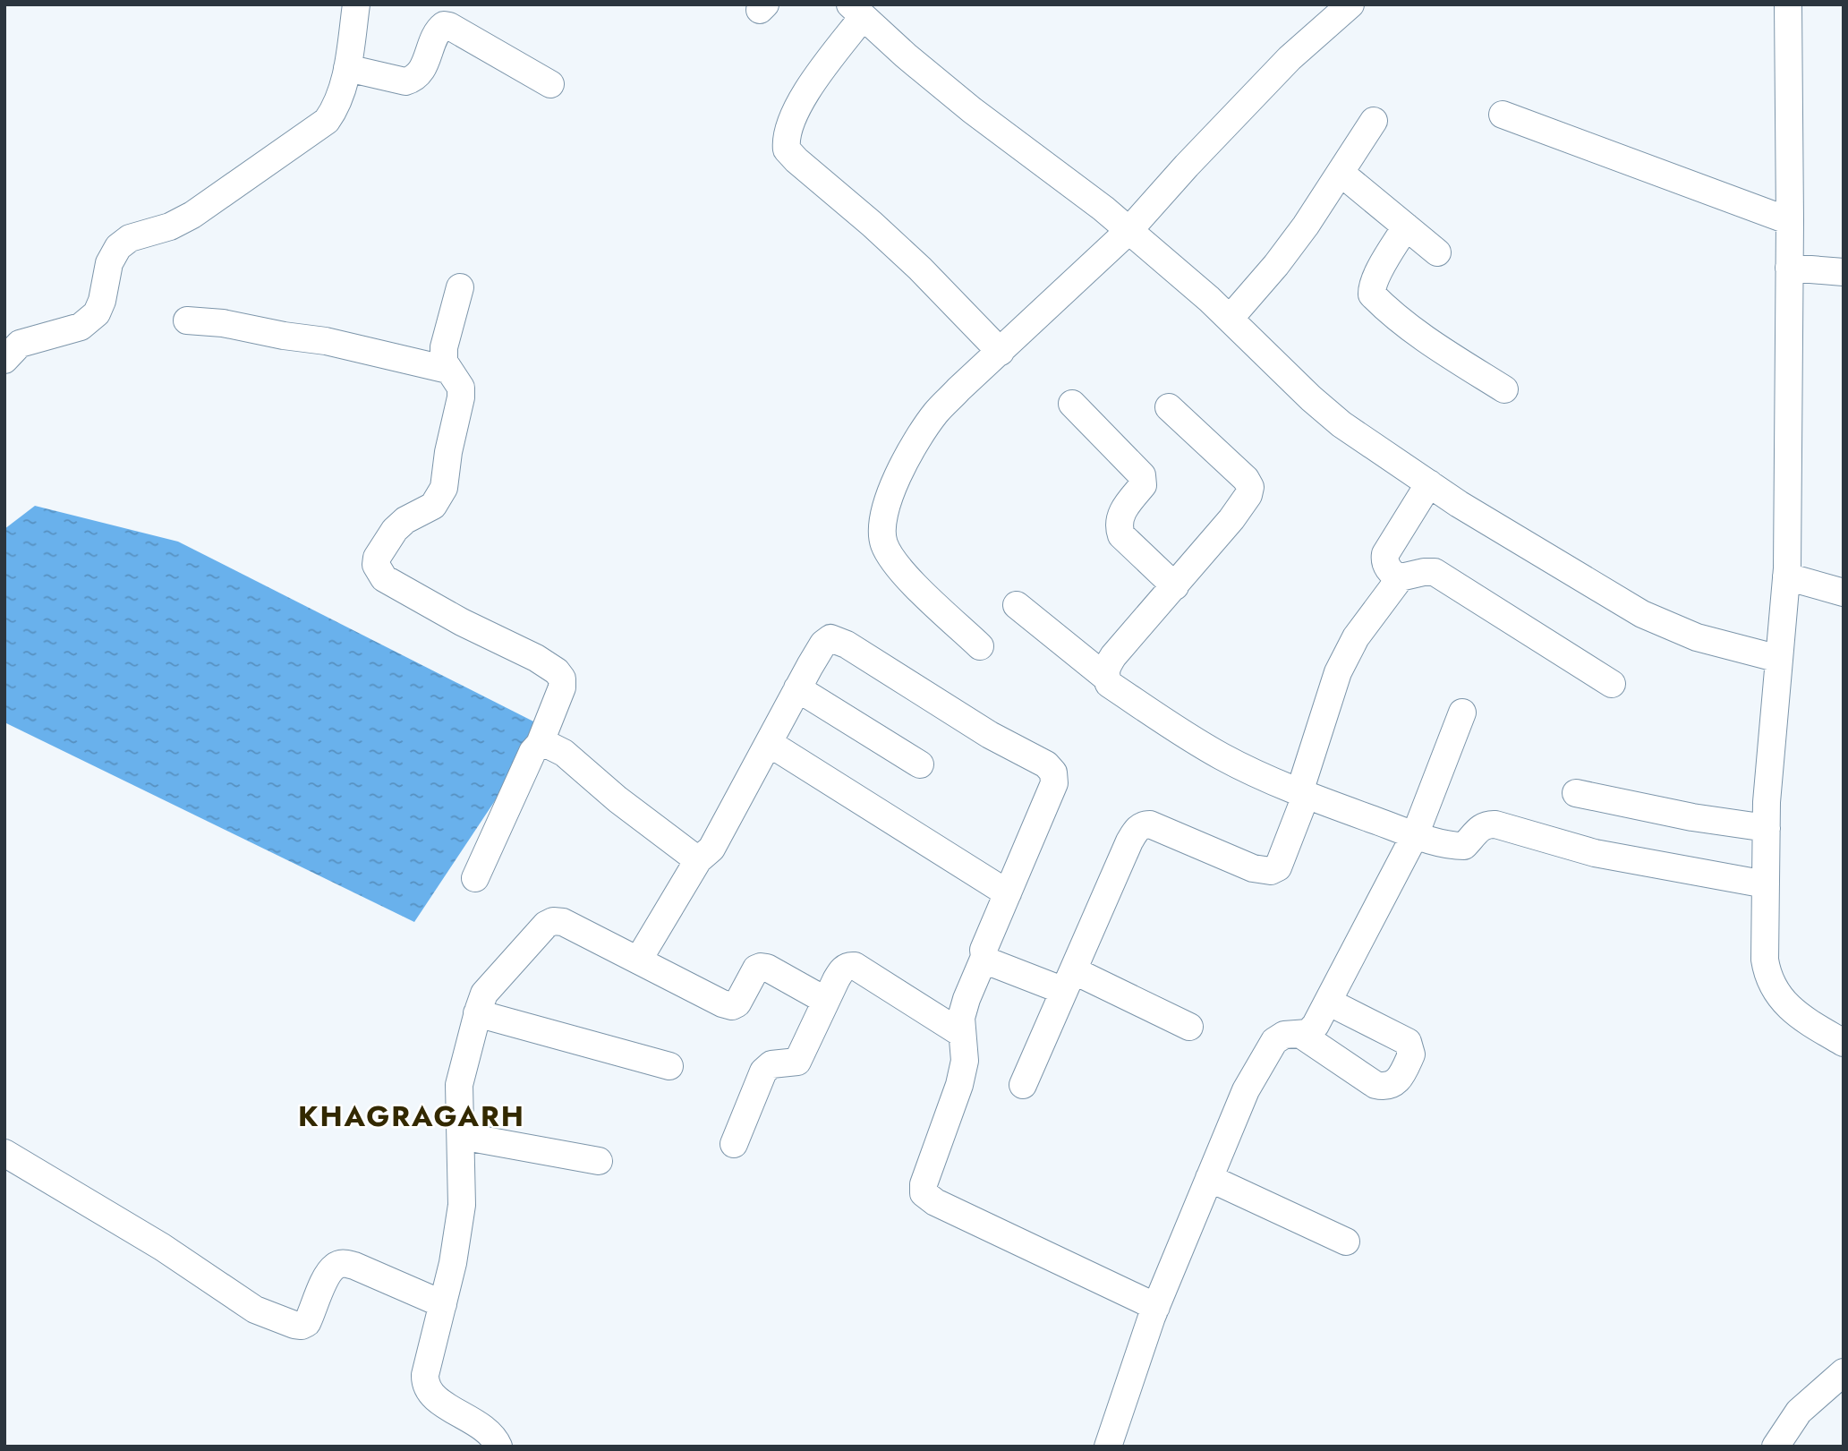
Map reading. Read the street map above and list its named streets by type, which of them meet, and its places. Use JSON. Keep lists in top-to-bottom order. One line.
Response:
{"districts":["KHAGRAGARH"]}
